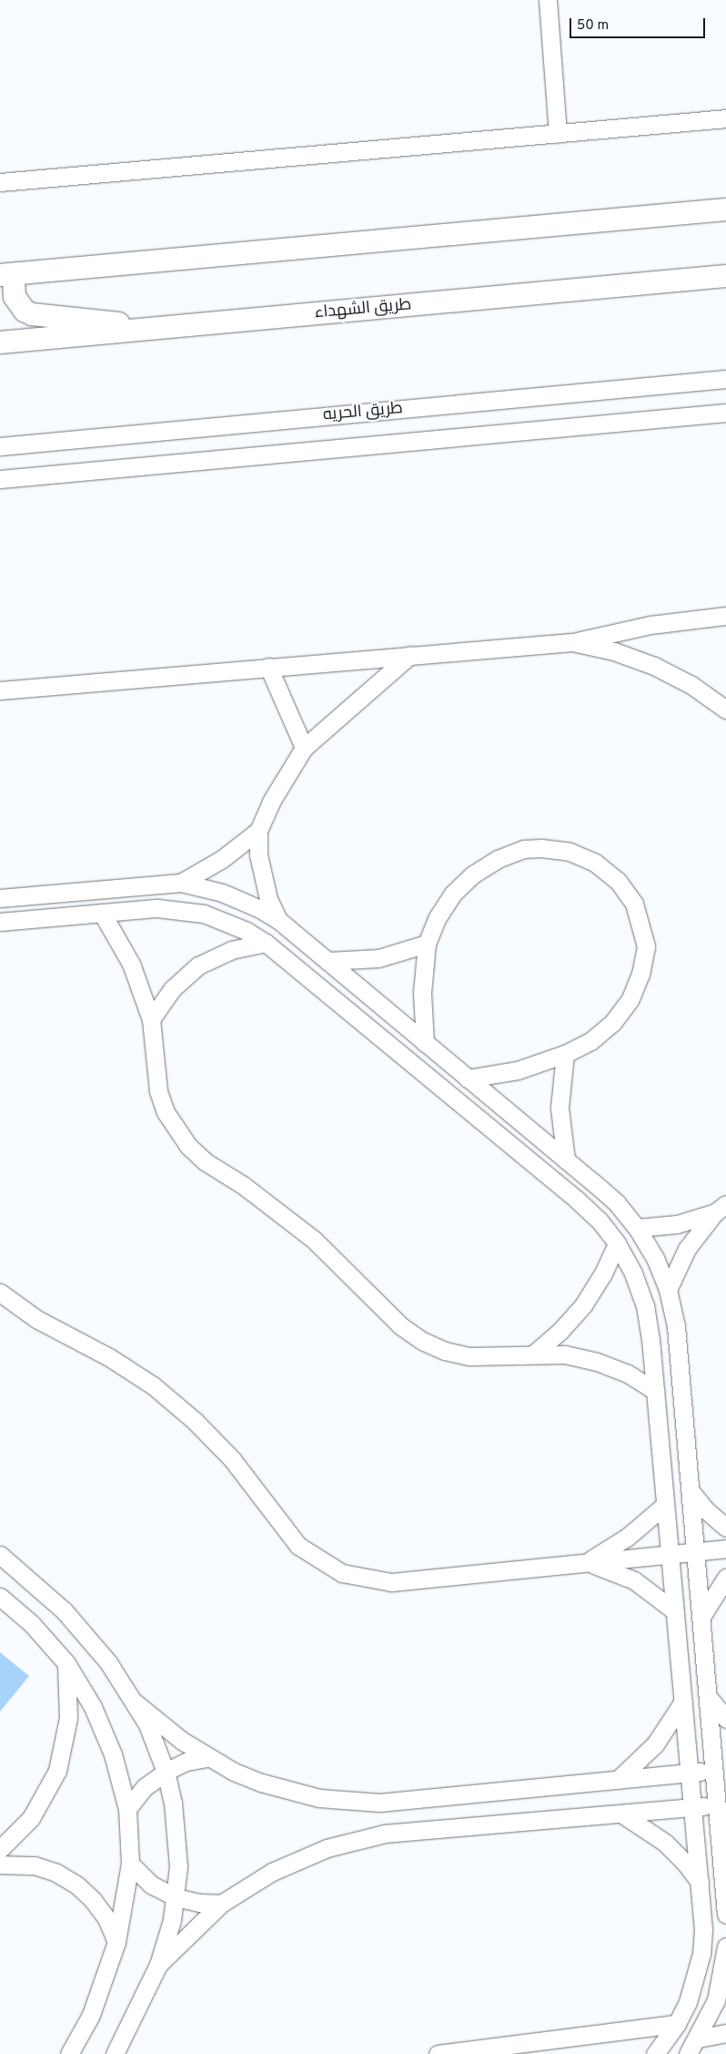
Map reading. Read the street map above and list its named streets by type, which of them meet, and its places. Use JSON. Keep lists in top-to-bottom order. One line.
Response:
{"streets":{"main road":["طريق الشهداء"],"street":["طريق الحريه"]},"scale_bar":"50 m"}
